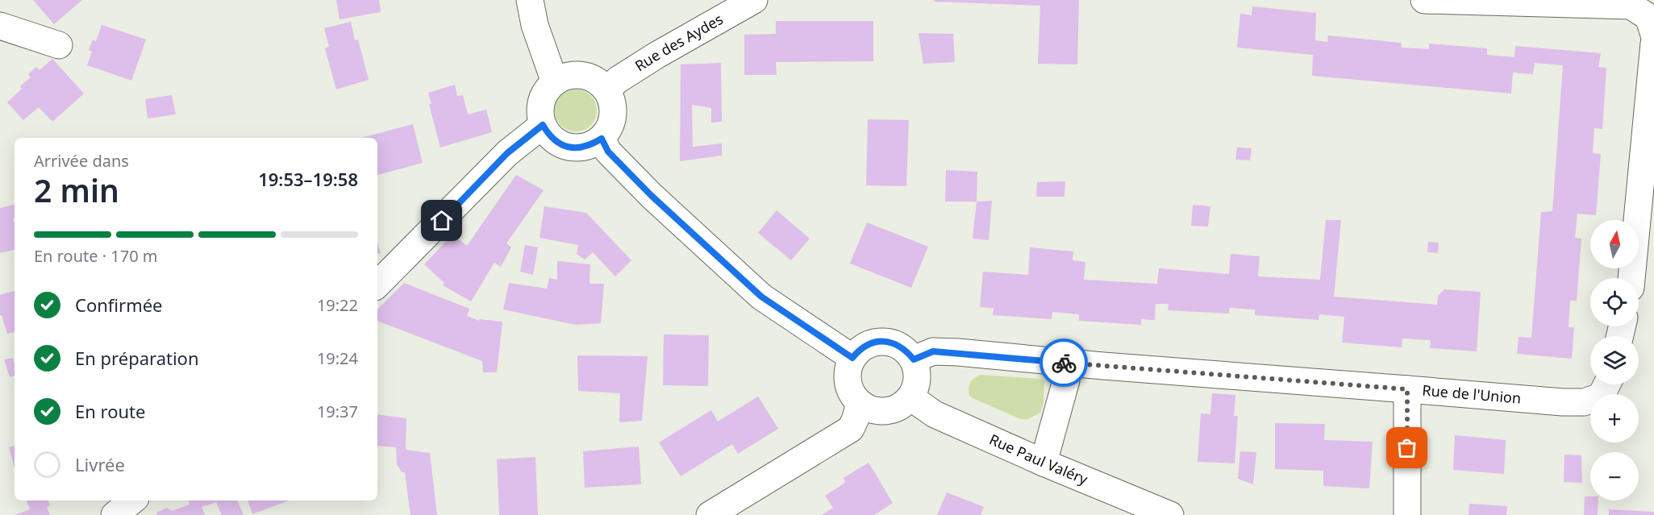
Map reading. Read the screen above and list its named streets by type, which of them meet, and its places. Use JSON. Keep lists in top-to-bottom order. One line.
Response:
{"streets":{"street":["Rue des Aydes","Rue de l'Union","Rue Paul Valéry"]},"crossings":[["Rue de l'Union","Rue Paul Valéry"]],"north":"top","page":{"heading":["2 min","Arrivée dans","19:53–19:58"],"map_buttons":["+","−"],"bar":"En route · 170 m","list":[["Confirmée","19:22"],["En préparation","19:24"],["En route","19:37"],"Livrée"]}}
